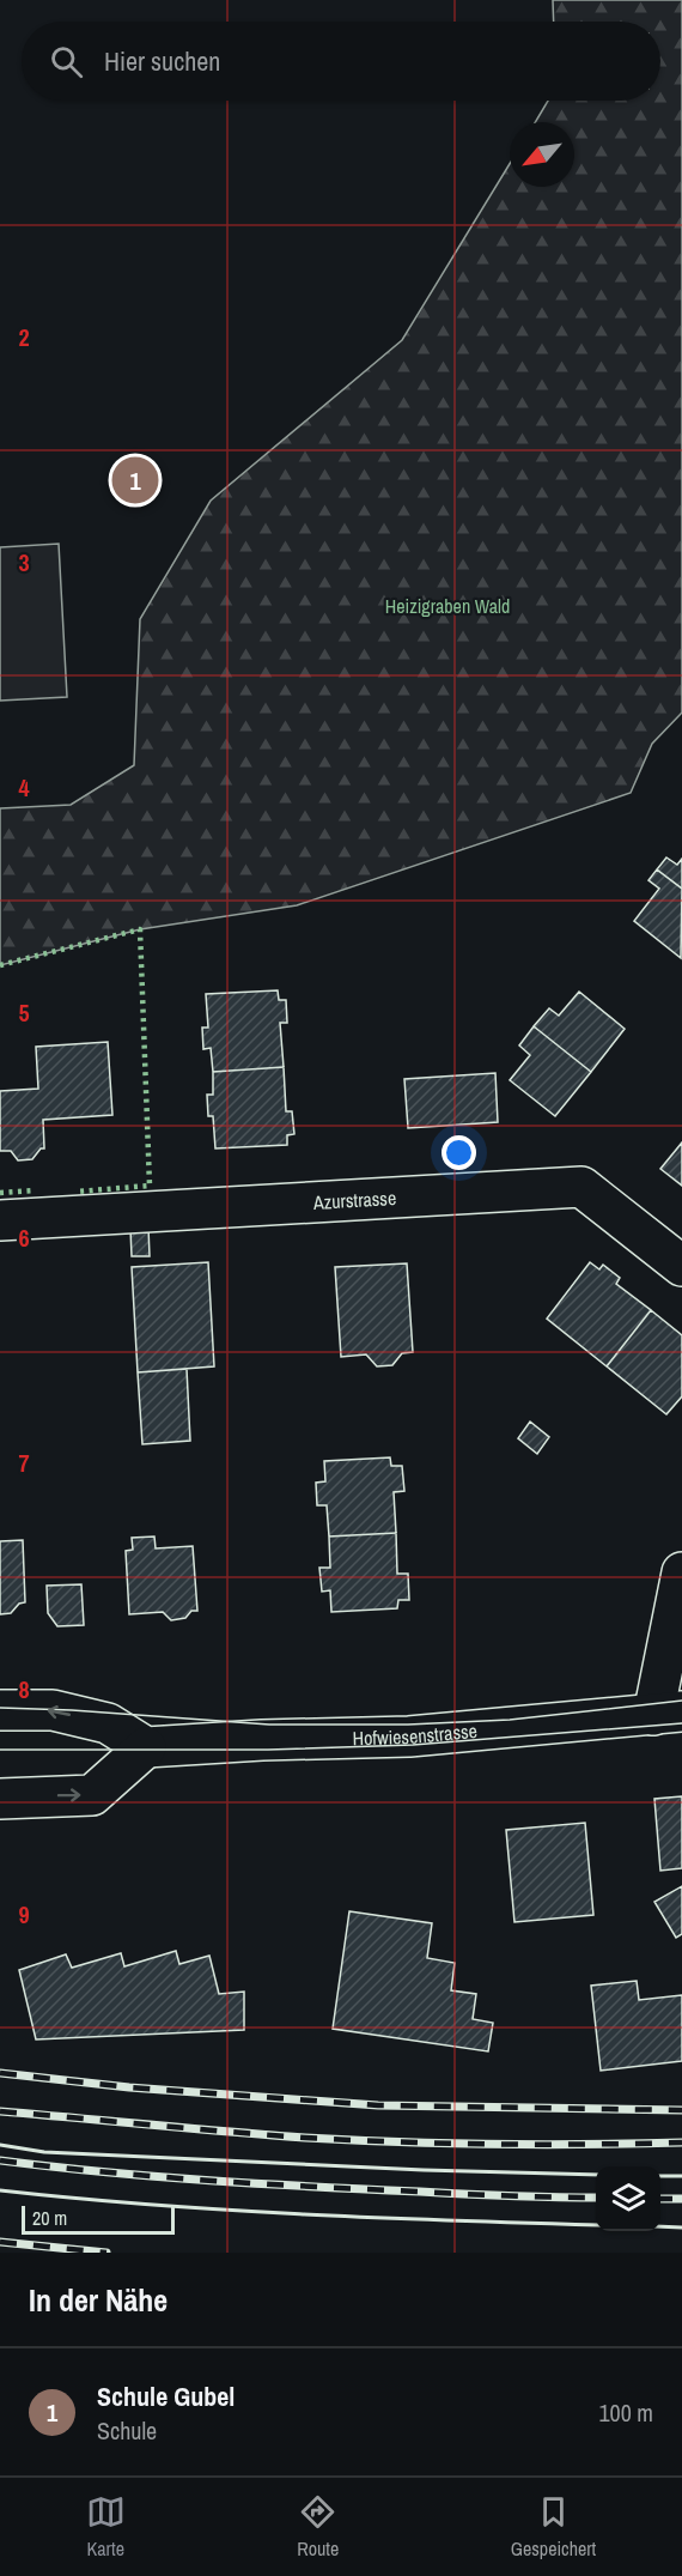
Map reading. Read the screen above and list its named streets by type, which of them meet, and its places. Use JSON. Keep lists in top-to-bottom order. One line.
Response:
{"streets":{"street":["Azurstrasse","Hofwiesenstrasse"]},"parks":["Heizigraben Wald"],"scale_bar":"20 m","north":"bottom left","page":{"search":"Hier suchen","pins":"1","scale":"20 m","heading":"In der Nähe","list":[{"mark":"1","name":"Schule Gubel","note":"Schule","value":"100 m"}],"nav":["Karte","Route","Gespeichert"]},"grid":{"rows":["2","3","4","5","6","7","8","9"]}}
